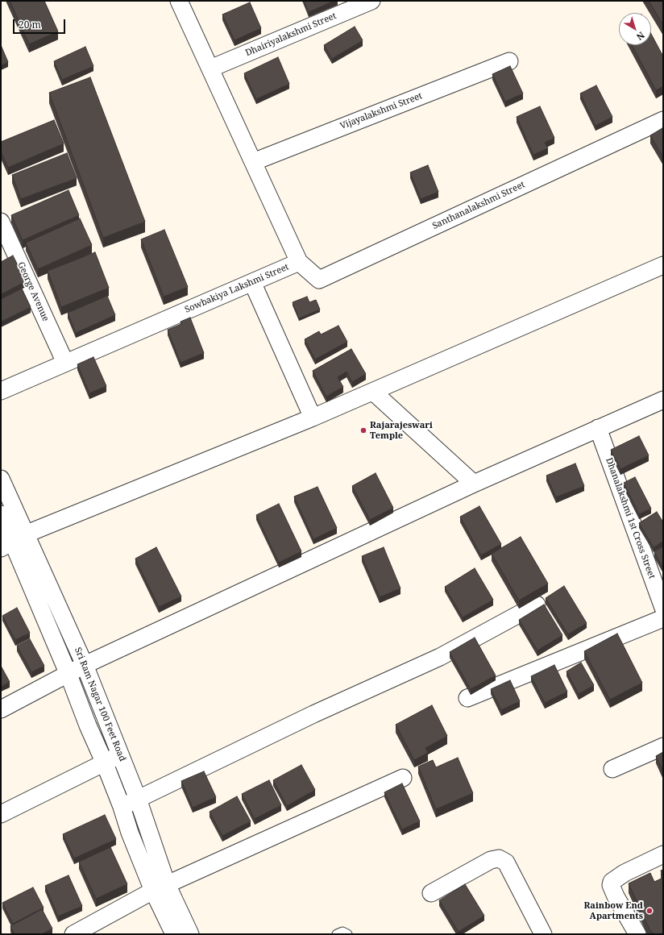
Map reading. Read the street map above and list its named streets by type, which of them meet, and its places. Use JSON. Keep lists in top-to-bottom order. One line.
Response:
{"streets":{"street":["Dhairiyalakshmi Street","Vijayalakshmi Street","Santhanalakshmi Street","Sowbakiya Lakshmi Street","George Avenue","Dhanalakshmi 1st Cross Street","Sri Ram Nagar 100 Feet Road"]},"crossings":[["Dhairiyalakshmi Street","Sowbakiya Lakshmi Street"],["Vijayalakshmi Street","Sowbakiya Lakshmi Street"],["Santhanalakshmi Street","Sowbakiya Lakshmi Street"],["Sowbakiya Lakshmi Street","George Avenue"]],"places":["Rajarajeswari Temple","Rainbow End Apartments"],"scale_bar":"20 m","north":"bottom right"}
